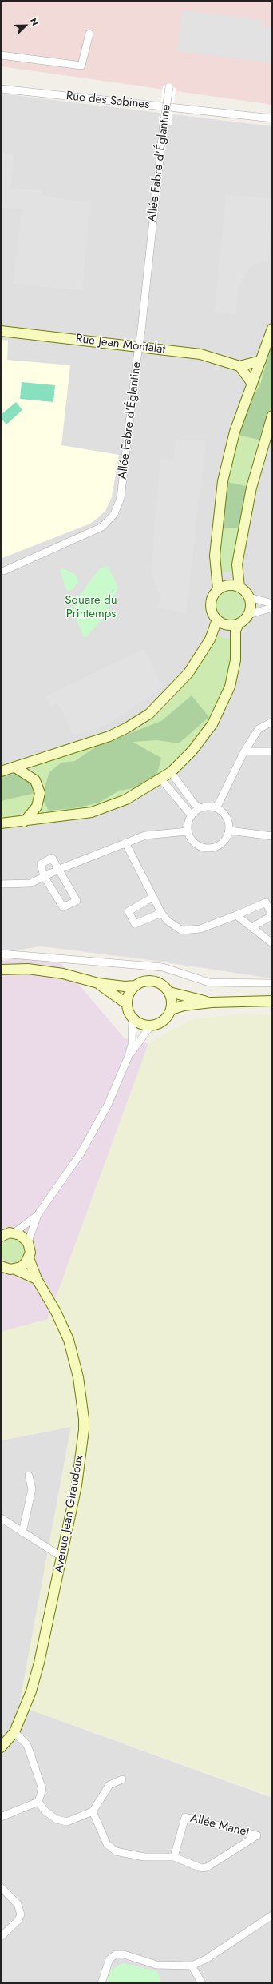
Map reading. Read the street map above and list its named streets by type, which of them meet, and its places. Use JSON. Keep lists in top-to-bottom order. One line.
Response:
{"streets":{"main road":["Rue Jean Montalat","Avenue Jean Giraudoux"],"street":["Rue des Sabines","Allée Fabre d'Églantine","Allée Manet"]},"parks":["Square du Printemps"],"north":"top right"}
